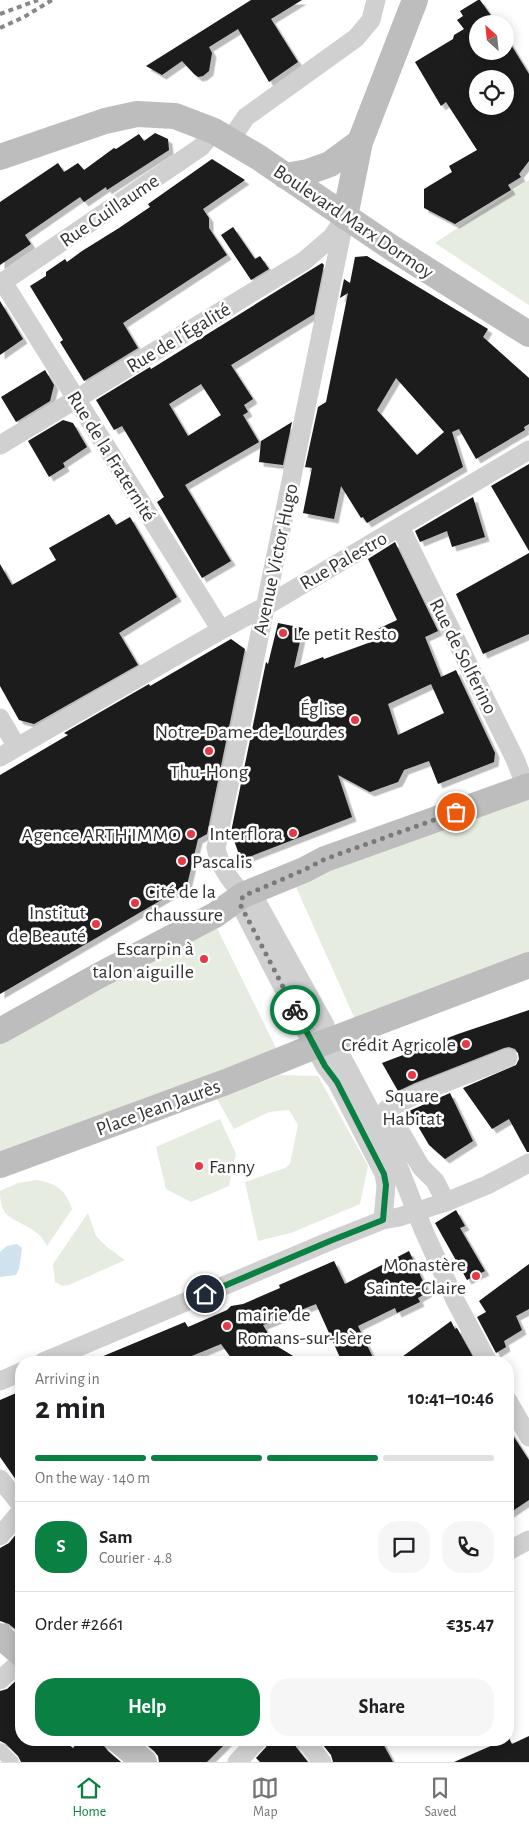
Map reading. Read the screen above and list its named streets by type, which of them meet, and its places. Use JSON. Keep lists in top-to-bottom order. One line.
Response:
{"streets":{"main road":["Boulevard Marx Dormoy","Place Jean Jaurès"],"street":["Rue Guillaume","Rue de l'Égalité","Rue de la Fraternité","Avenue Victor Hugo","Rue Palestro","Rue de Solferino"]},"crossings":[["Rue Guillaume","Boulevard Marx Dormoy"],["Rue Guillaume","Rue de la Fraternité"],["Boulevard Marx Dormoy","Rue de l'Égalité"],["Boulevard Marx Dormoy","Avenue Victor Hugo"],["Rue de l'Égalité","Rue de la Fraternité"],["Rue de l'Égalité","Avenue Victor Hugo"],["Rue de la Fraternité","Rue Palestro"],["Avenue Victor Hugo","Rue Palestro"],["Rue Palestro","Rue de Solferino"]],"places":["Le petit Resto","Église Notre-Dame-de-Lourdes","Thu-Hong","Interflora","Agence ARTH'IMMO","Pascalis","Cité de la chaussure","Institut de Beauté","Escarpin à talon aiguille","Crédit Agricole","Square Habitat","Fanny","Monastère Sainte-Claire","mairie de Romans-sur-Isère"],"north":"top left","page":{"heading":["2 min","Arriving in","10:41–10:46"],"panel":["Sam","Courier · 4.8","Order #2661","€35.47"],"bar":"On the way · 140 m","round":"S","buttons":["Help","Share"],"tabs":["Home","Map","Saved"]}}
